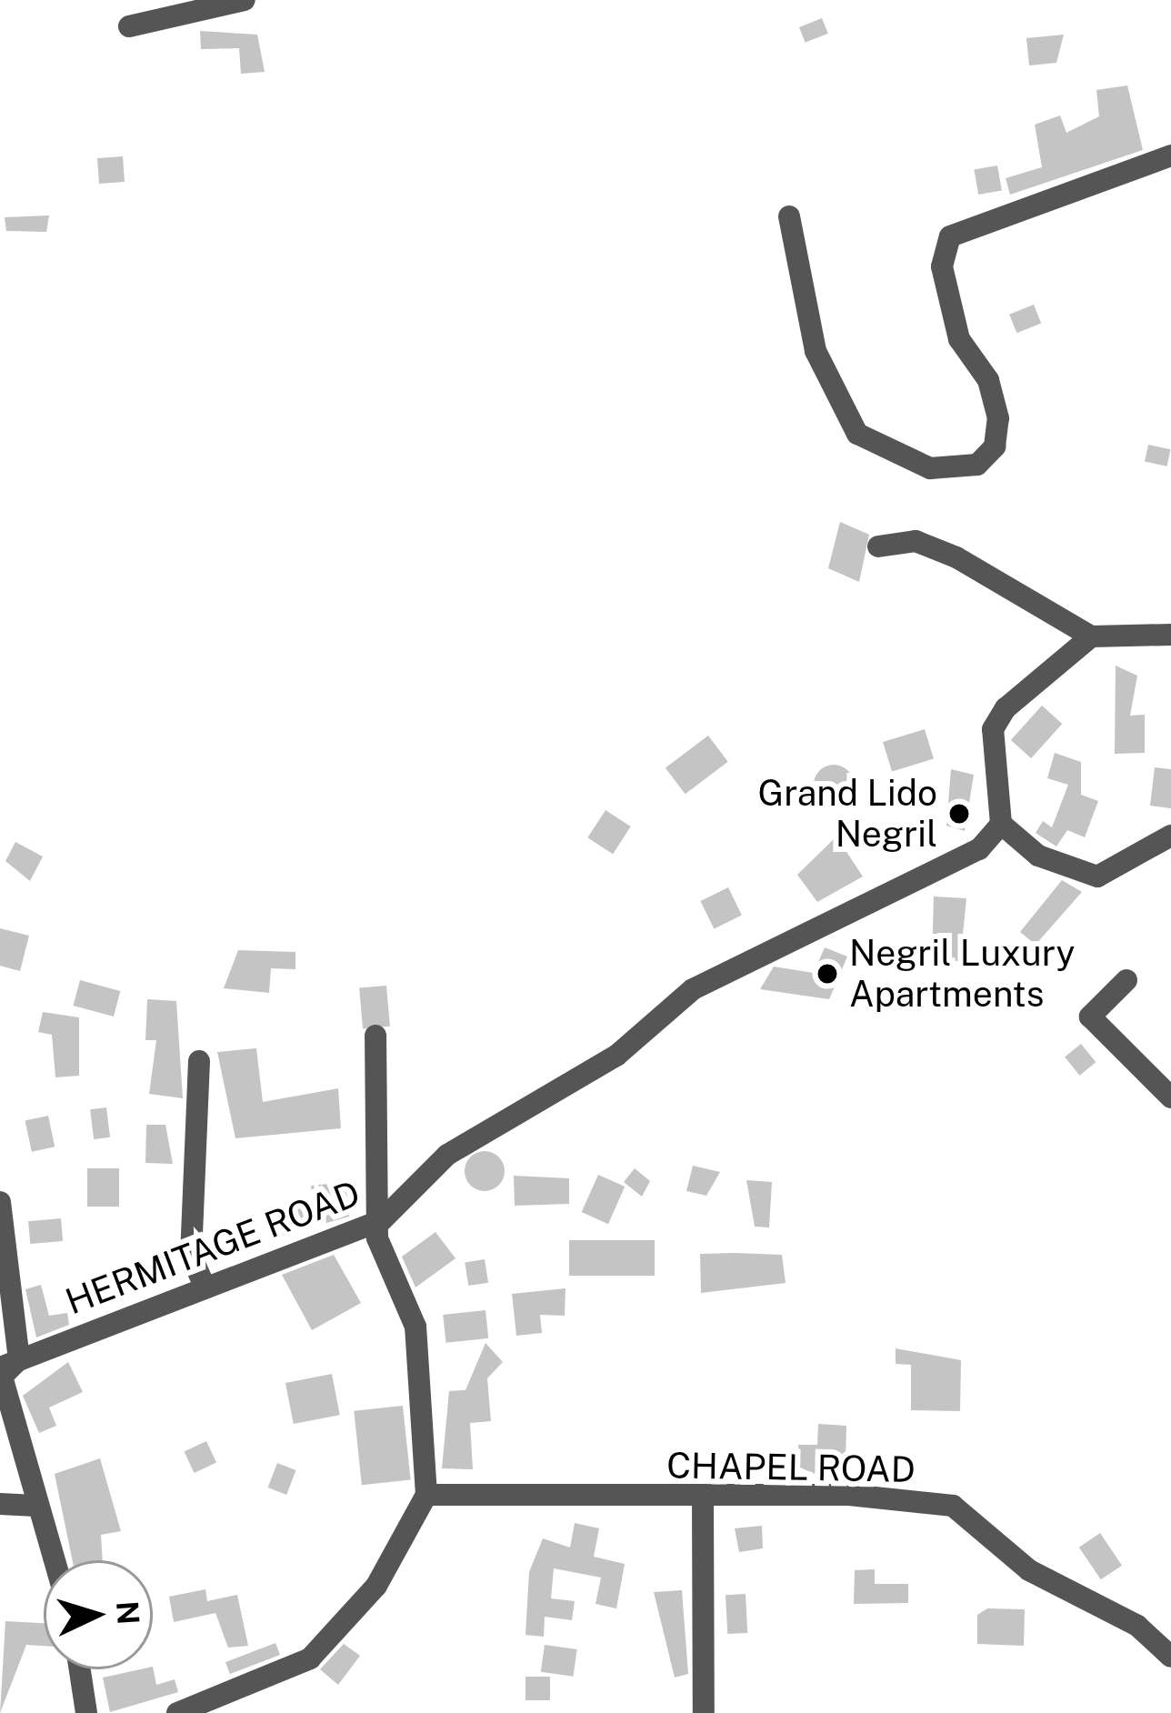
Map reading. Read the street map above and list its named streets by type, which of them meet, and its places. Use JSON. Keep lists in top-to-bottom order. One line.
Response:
{"streets":{"street":["HERMITAGE ROAD","CHAPEL ROAD"]},"places":["Grand Lido Negril","Negril Luxury Apartments"],"north":"right"}
